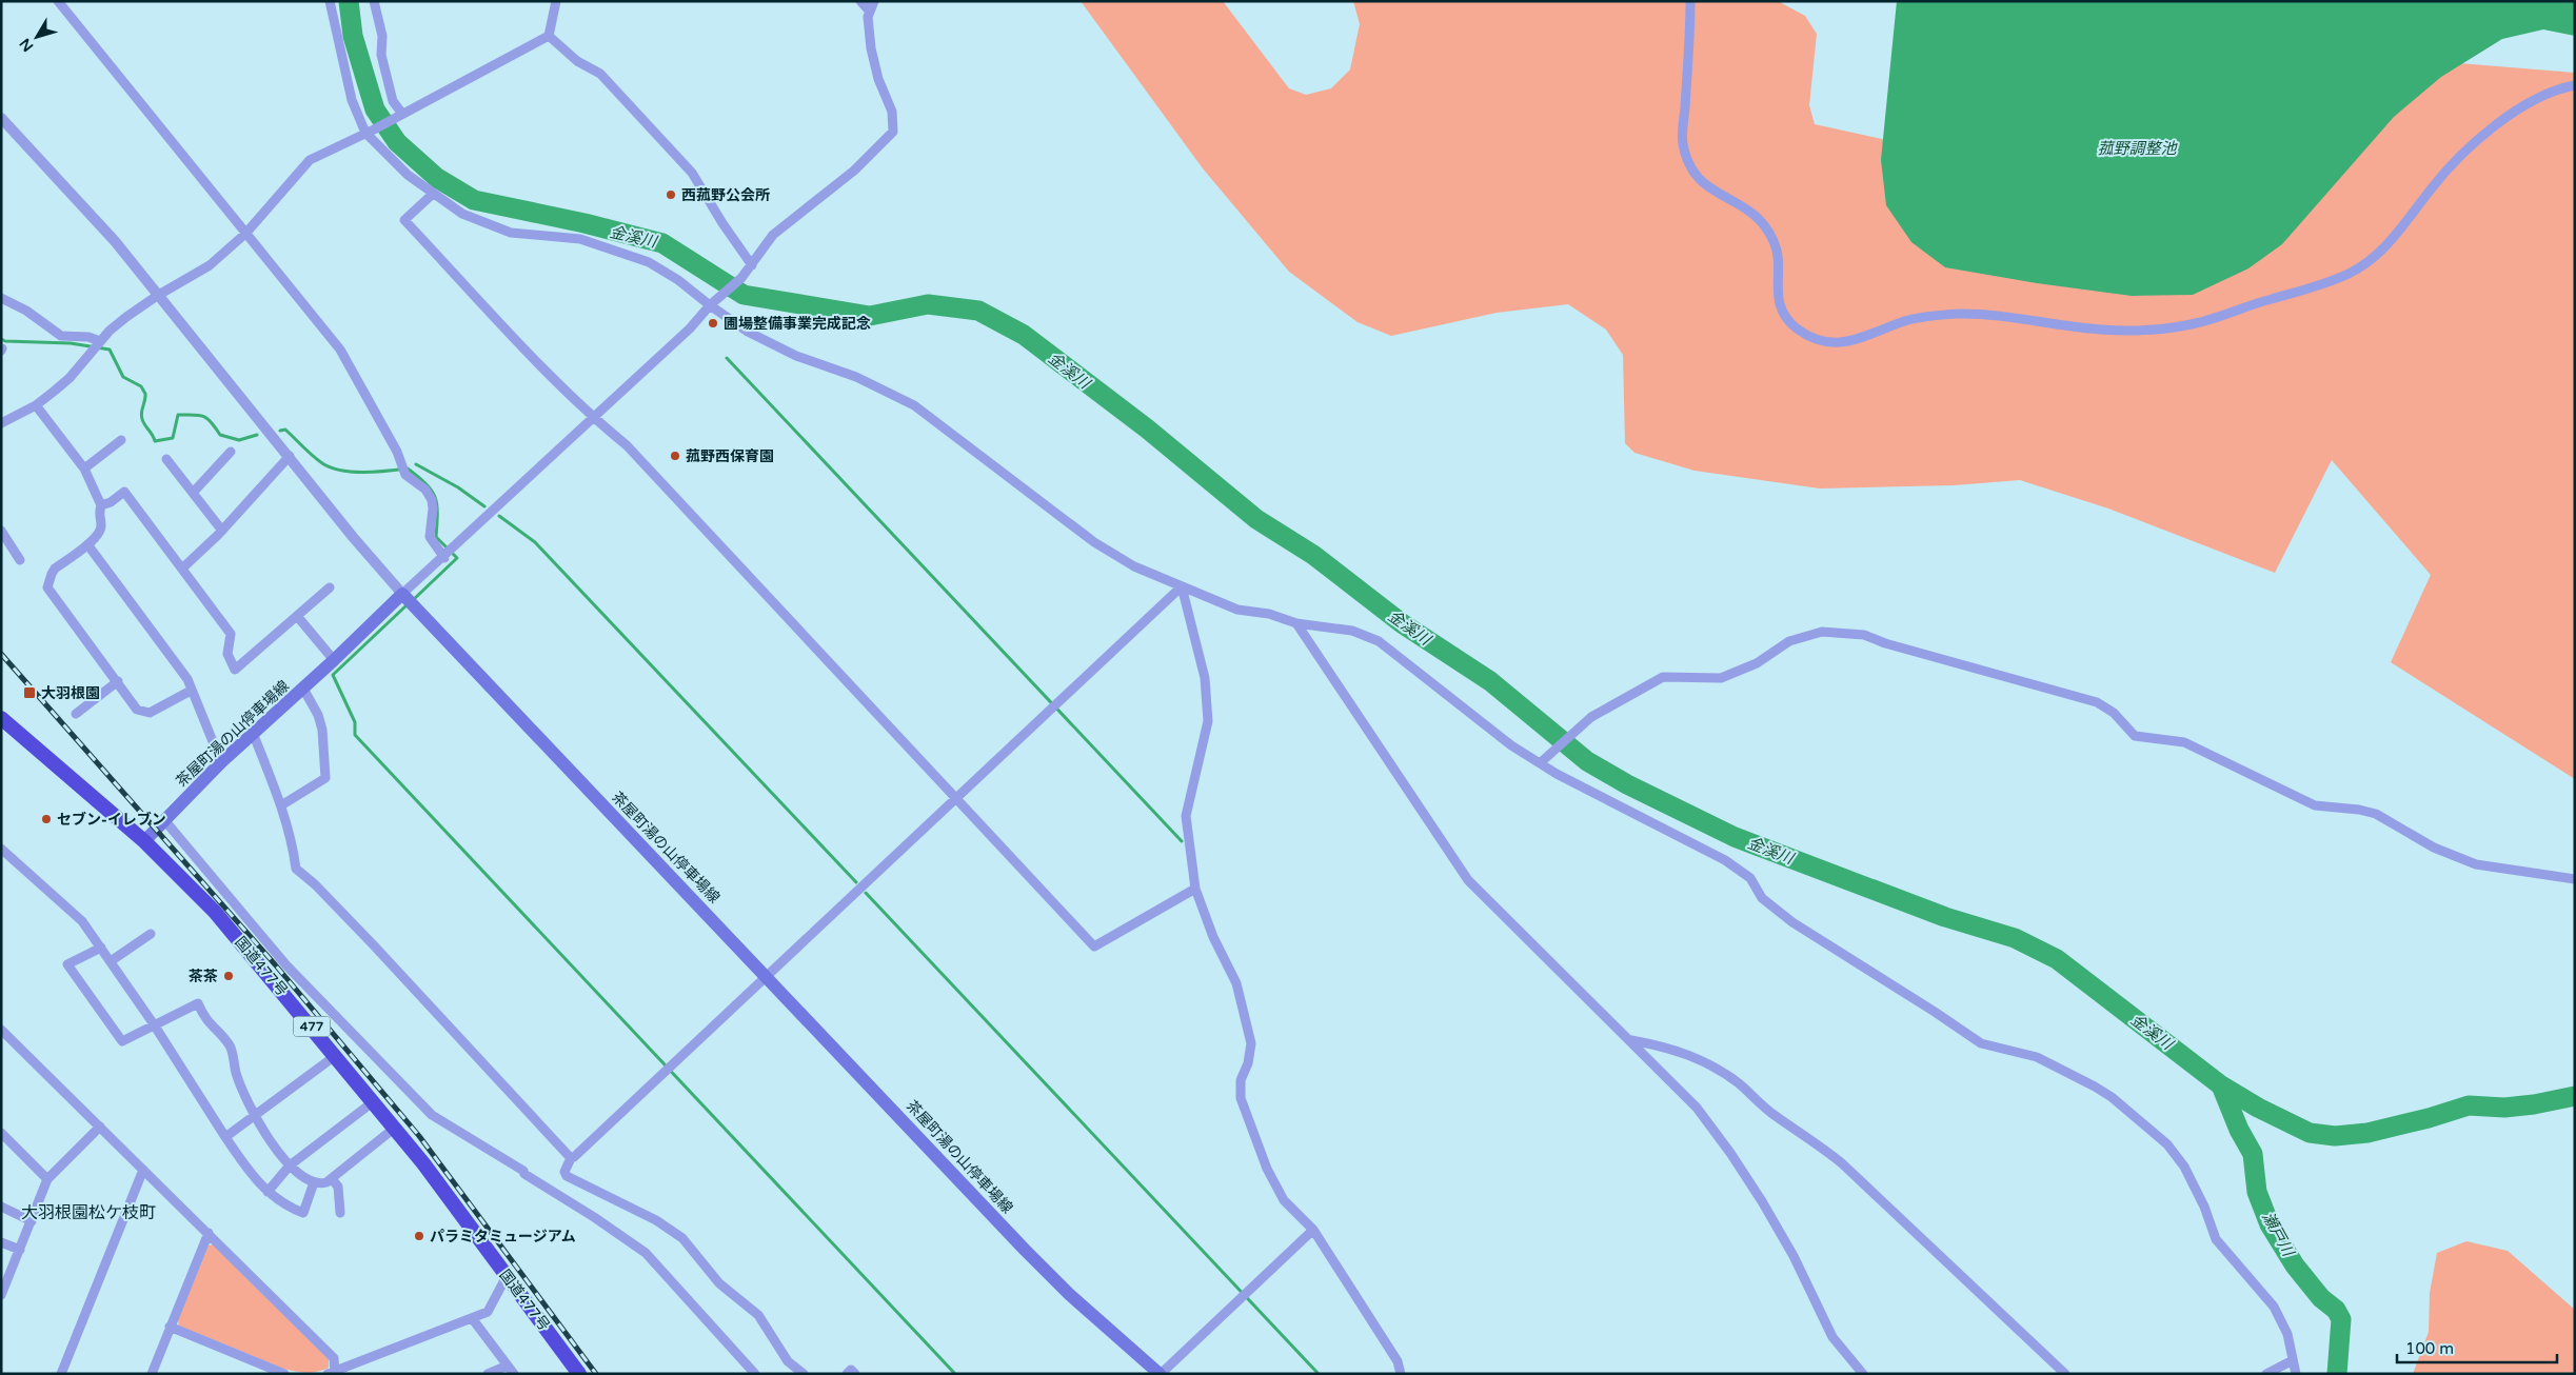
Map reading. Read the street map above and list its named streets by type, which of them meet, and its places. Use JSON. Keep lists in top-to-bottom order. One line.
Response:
{"streets":{"highway":["国道477号","477"],"main road":["茶屋町湯の山停車場線"]},"crossings":[["茶屋町湯の山停車場線","国道477号"]],"districts":["大羽根園松ケ枝町"],"water":["菰野調整池","金溪川","瀬戸川"],"places":{"other":["西菰野公会所","圃場整備事業完成記念","菰野西保育園","セブン-イレブン","茶茶","パラミタミュージアム"],"transit":["大羽根園"]},"scale_bar":"100 m","north":"bottom left"}
